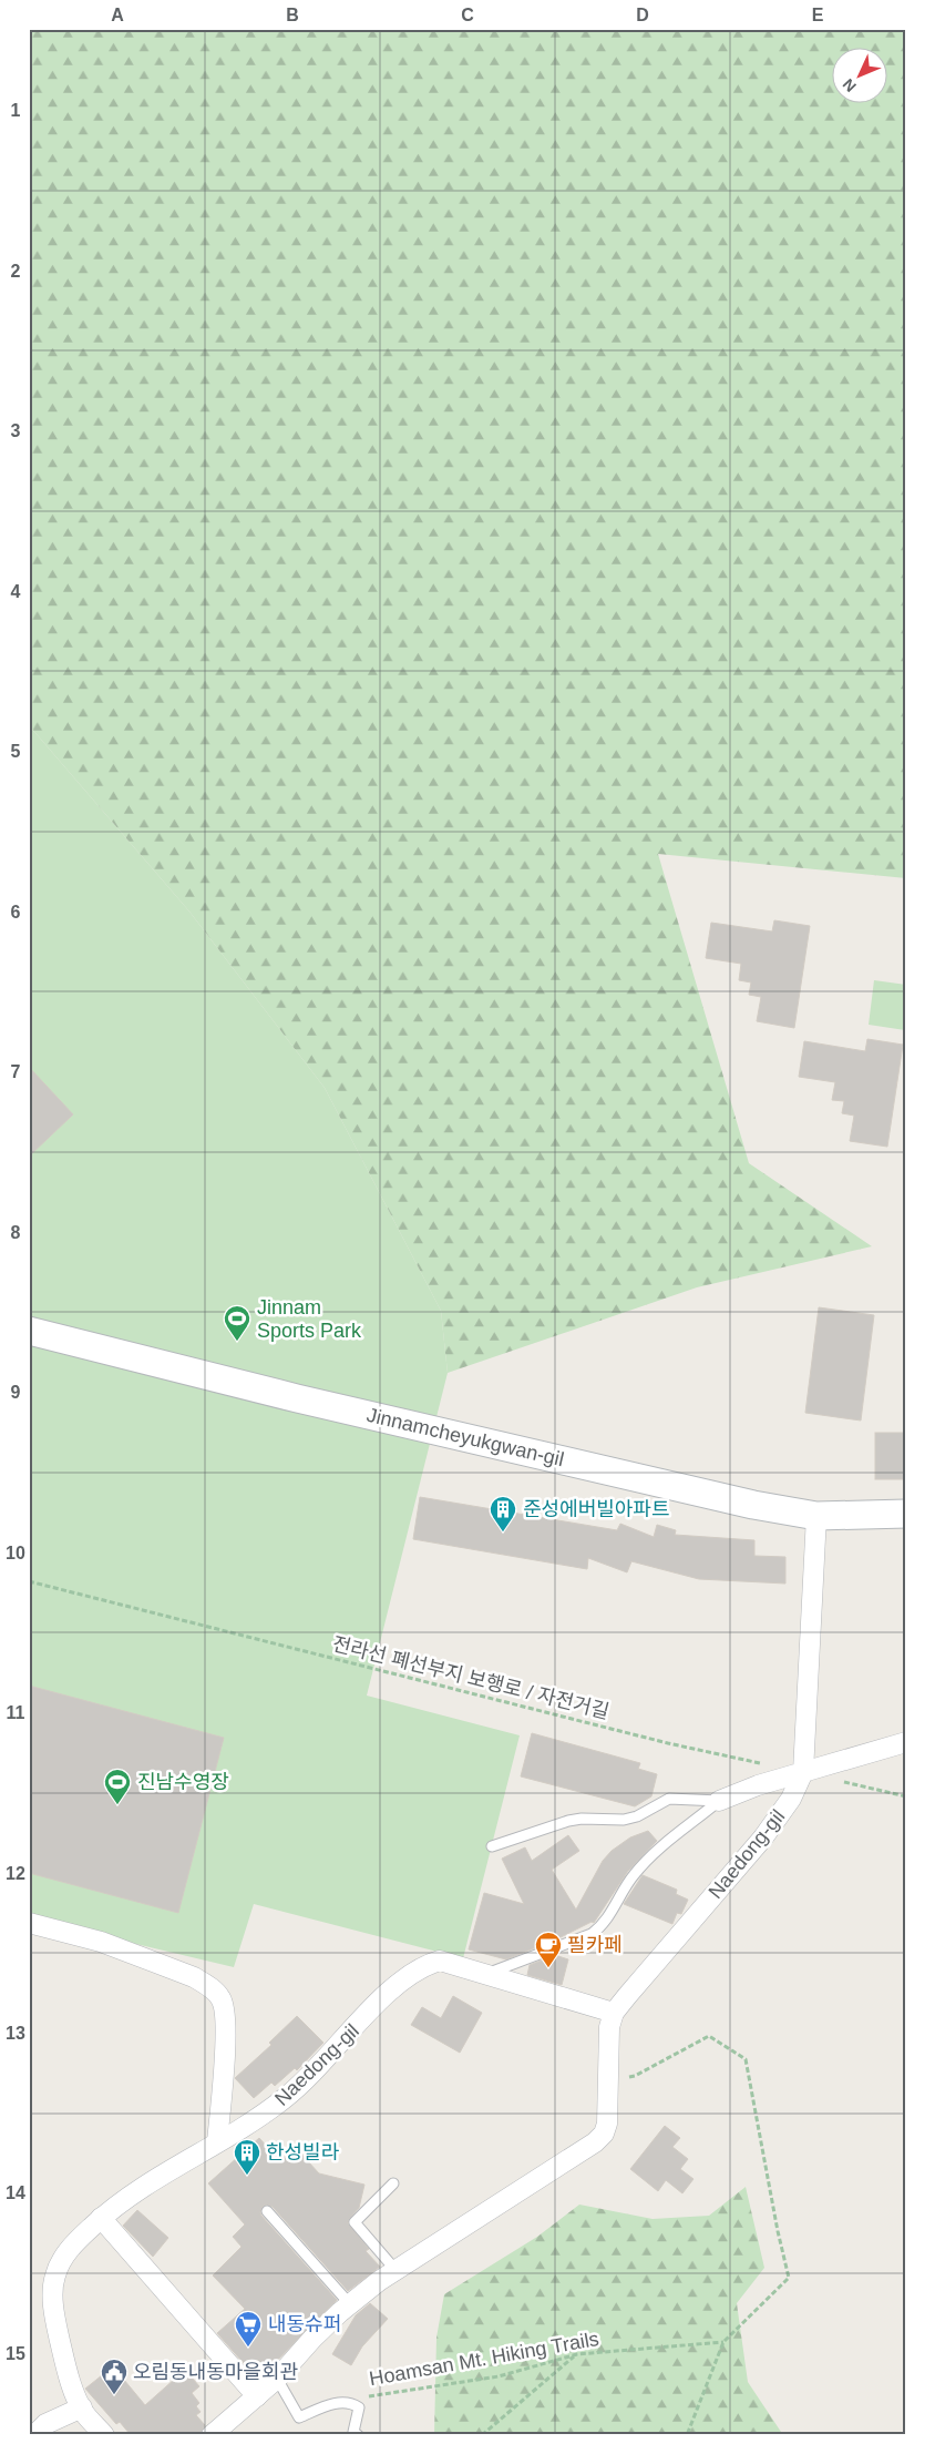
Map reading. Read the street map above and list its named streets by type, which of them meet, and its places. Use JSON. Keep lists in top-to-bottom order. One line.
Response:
{"streets":{"street":["Jinnamcheyukgwan-gil","Naedong-gil"],"path":["전라선 폐선부지 보행로 / 자전거길","Hoamsan Mt. Hiking Trails"]},"places":{"sports":["Jinnam Sports Park","진남수영장"],"building":["준성에버빌아파트","한성빌라"],"cafe":["필카페"],"supermarket":["내동슈퍼"],"public building":["오림동내동마을회관"]},"north":"bottom left","grid":{"columns":["A","B","C","D","E"],"rows":["1","2","3","4","5","6","7","8","9","10","11","12","13","14","15"]}}
